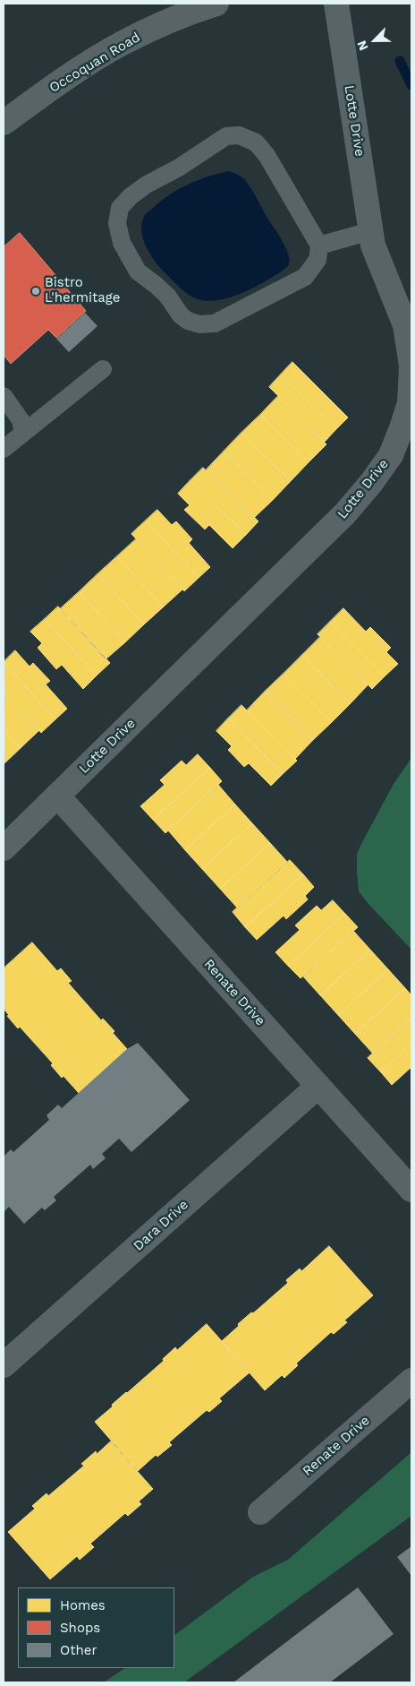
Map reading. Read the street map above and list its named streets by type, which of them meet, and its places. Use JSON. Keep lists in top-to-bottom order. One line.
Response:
{"streets":{"street":["Occoquan Road","Lotte Drive","Renate Drive","Dara Drive"]},"crossings":[["Lotte Drive","Renate Drive"],["Renate Drive","Dara Drive"]],"places":["Bistro L'hermitage"],"legend":["Homes","Shops","Other"],"north":"bottom left"}
